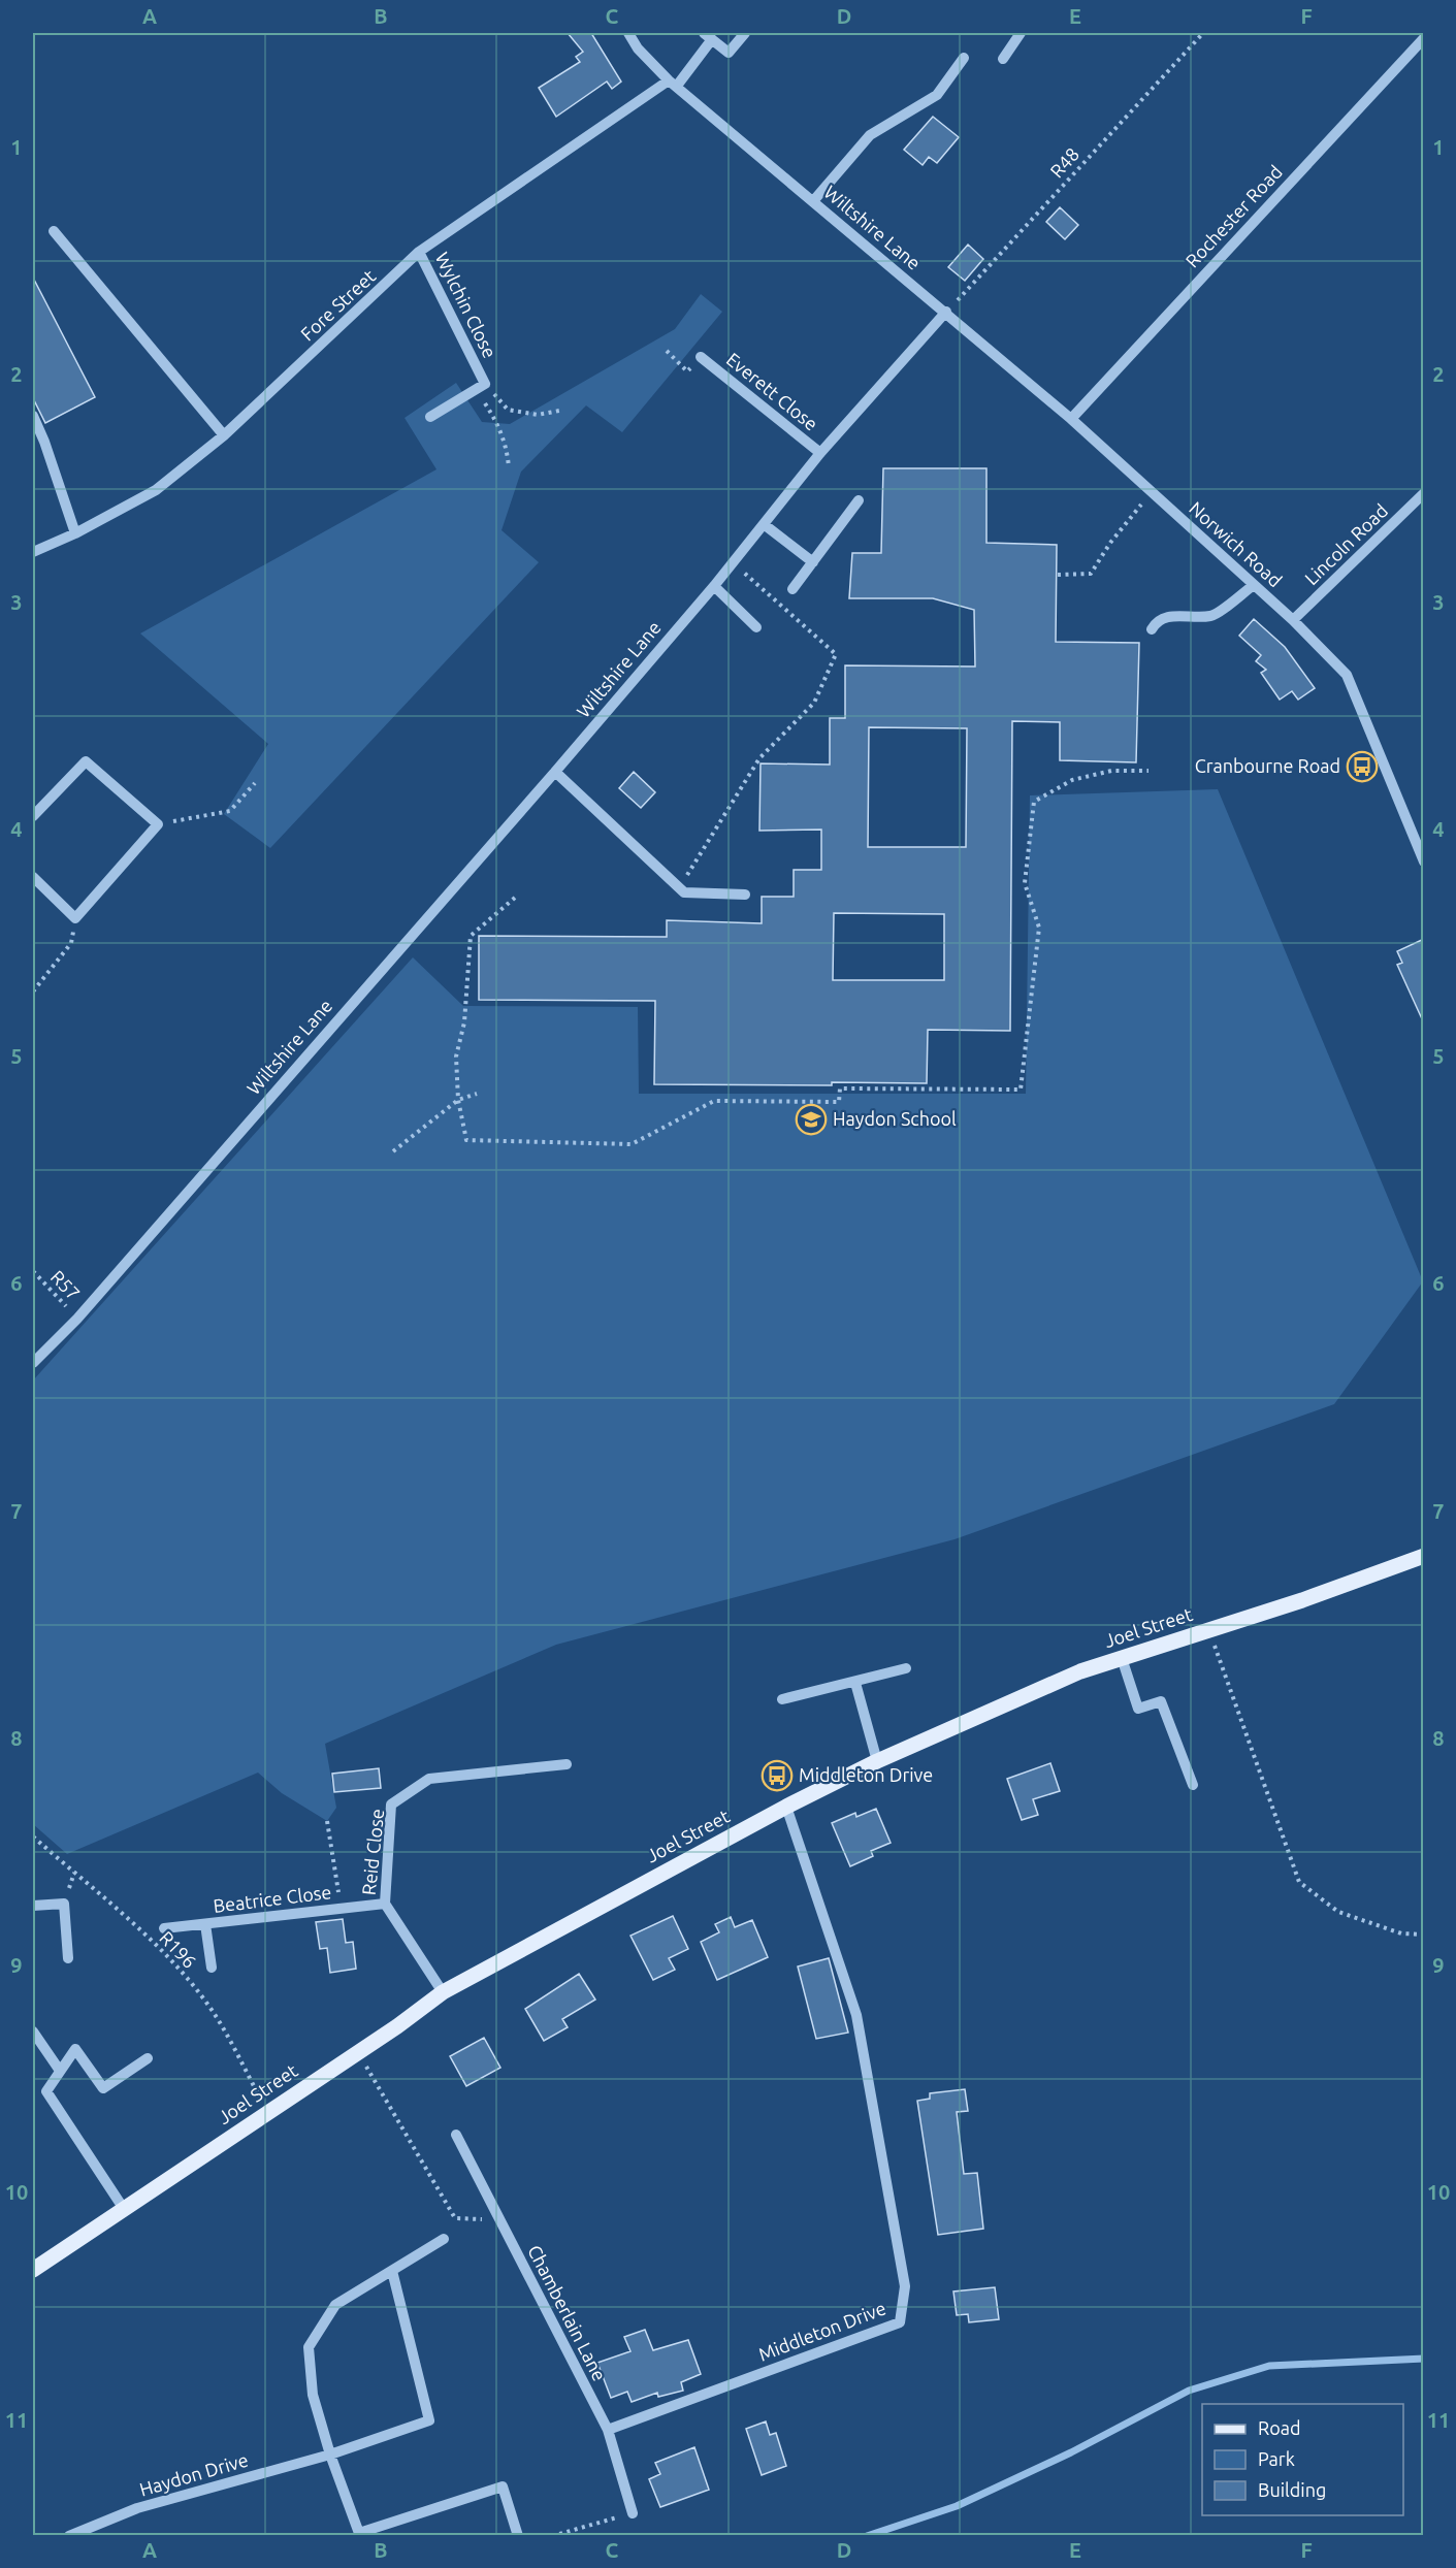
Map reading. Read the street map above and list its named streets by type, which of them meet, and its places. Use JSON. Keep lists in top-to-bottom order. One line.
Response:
{"streets":{"main road":["Joel Street"],"street":["Rochester Road","Wiltshire Lane","Fore Street","Wylchin Close","Everett Close","Norwich Road","Lincoln Road","Reid Close","Beatrice Close","Chamberlain Lane","Middleton Drive","Haydon Drive"],"path":["R48","R57","R196"]},"crossings":[["R48","Wiltshire Lane"],["R48","Norwich Road"],["Rochester Road","Norwich Road"],["Wiltshire Lane","Fore Street"],["Wiltshire Lane","Everett Close"],["Wiltshire Lane","Norwich Road"],["Wiltshire Lane","R57"],["Fore Street","Wylchin Close"],["Norwich Road","Lincoln Road"],["Joel Street","Reid Close"],["Joel Street","R196"],["Joel Street","Middleton Drive"],["Reid Close","Beatrice Close"],["Chamberlain Lane","Middleton Drive"]],"places":{"bus stop":["Cranbourne Road","Middleton Drive"],"school or university":["Haydon School"]},"legend":["Road","Park","Building"],"grid":{"columns":["A","B","C","D","E","F"],"rows":["1","2","3","4","5","6","7","8","9","10","11"]}}
